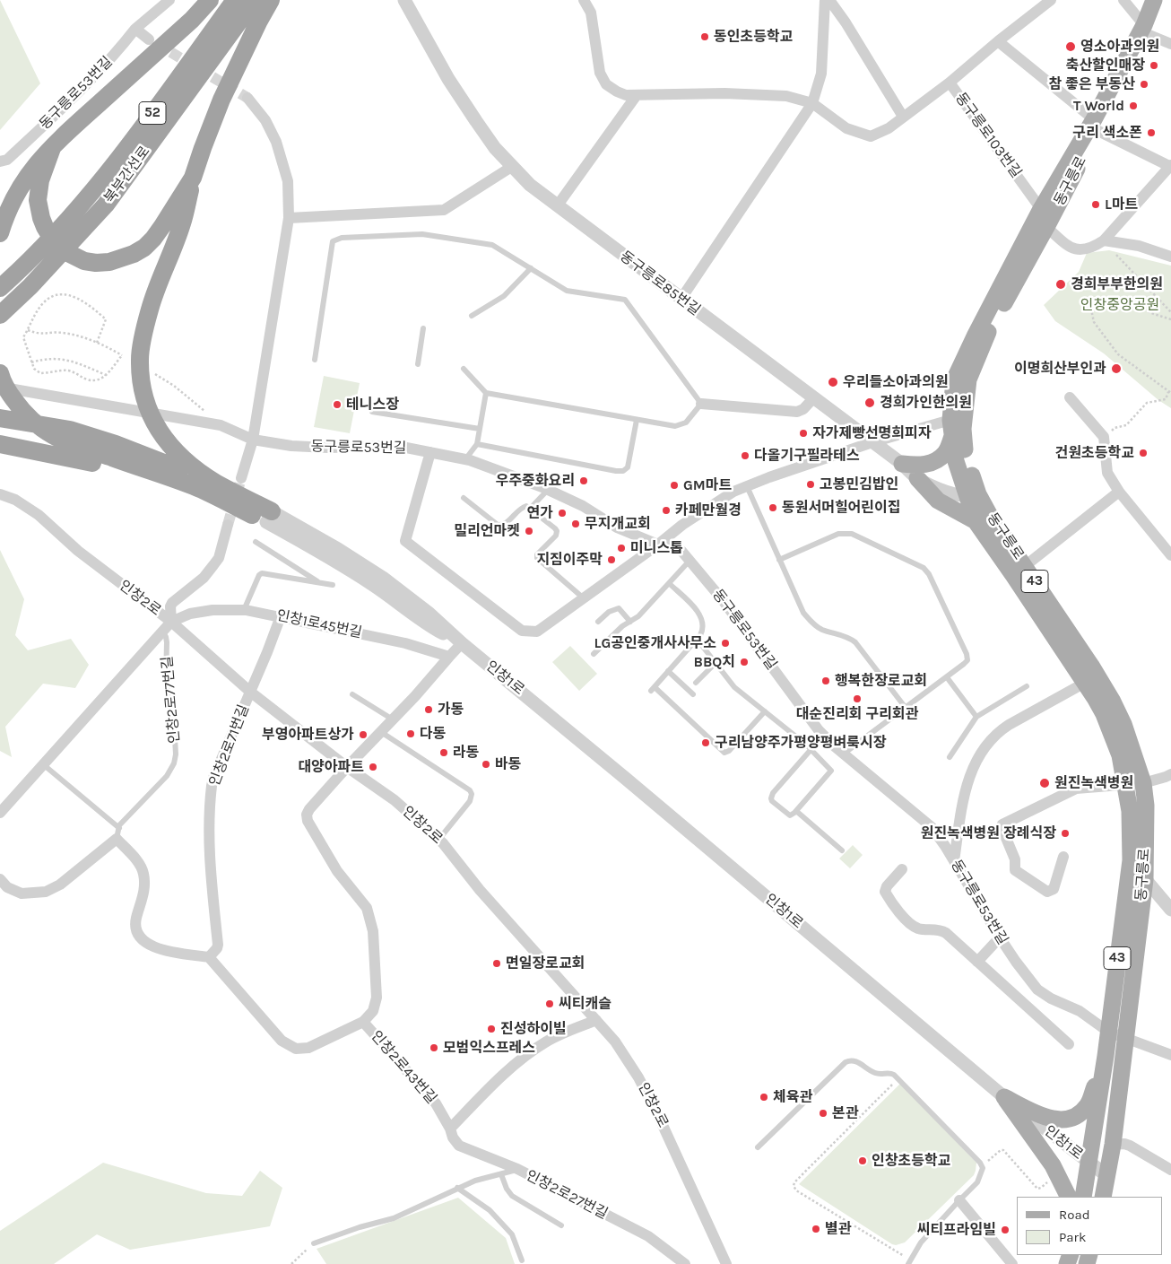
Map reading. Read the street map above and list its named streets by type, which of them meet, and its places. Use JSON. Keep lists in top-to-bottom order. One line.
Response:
{"streets":{"highway":["52","북부간선로"],"main road":["동구릉로","43"],"street":["동구릉로53번길","동구릉로103번길","동구릉로85번길","인창2로","인창1로45번길","인창1로","인창2로77번길","인창2로71번길","인창2로43번길","인창2로27번길"]},"crossings":[["동구릉로53번길","동구릉로"],["동구릉로103번길","동구릉로"],["동구릉로","동구릉로85번길"],["동구릉로","인창1로"],["인창2로","인창1로45번길"],["인창2로","인창2로77번길"],["인창2로","인창2로71번길"],["인창1로45번길","인창2로77번길"],["인창1로45번길","인창2로71번길"],["인창2로71번길","인창2로43번길"],["인창2로43번길","인창2로27번길"]],"parks":["인창중앙공원"],"places":["동인초등학교","영소아과의원","축산할인매장","참 좋은 부동산","T World","구리 색소폰","L마트","경희부부한의원","이명희산부인과","우리들소아과의원","경희가인한의원","테니스장","자가제빵선명희피자","건원초등학교","다올기구필라테스","우주중화요리","고봉민김밥인","GM마트","동원서머힐어린이집","카페만월경","연가","무지개교회","밀리언마켓","미니스톱","지짐이주막","LG공인중개사사무소","BBQ치","행복한장로교회","대순진리회 구리회관","가동","다동","부영아파트상가","구리남양주가평양평벼룩시장","라동","바동","대양아파트","원진녹색병원","원진녹색병원 장례식장","면일장로교회","씨티캐슬","진성하이빌","모범익스프레스","체육관","본관","인창초등학교","별관","씨티프라임빌"],"legend":["Road","Park"]}
